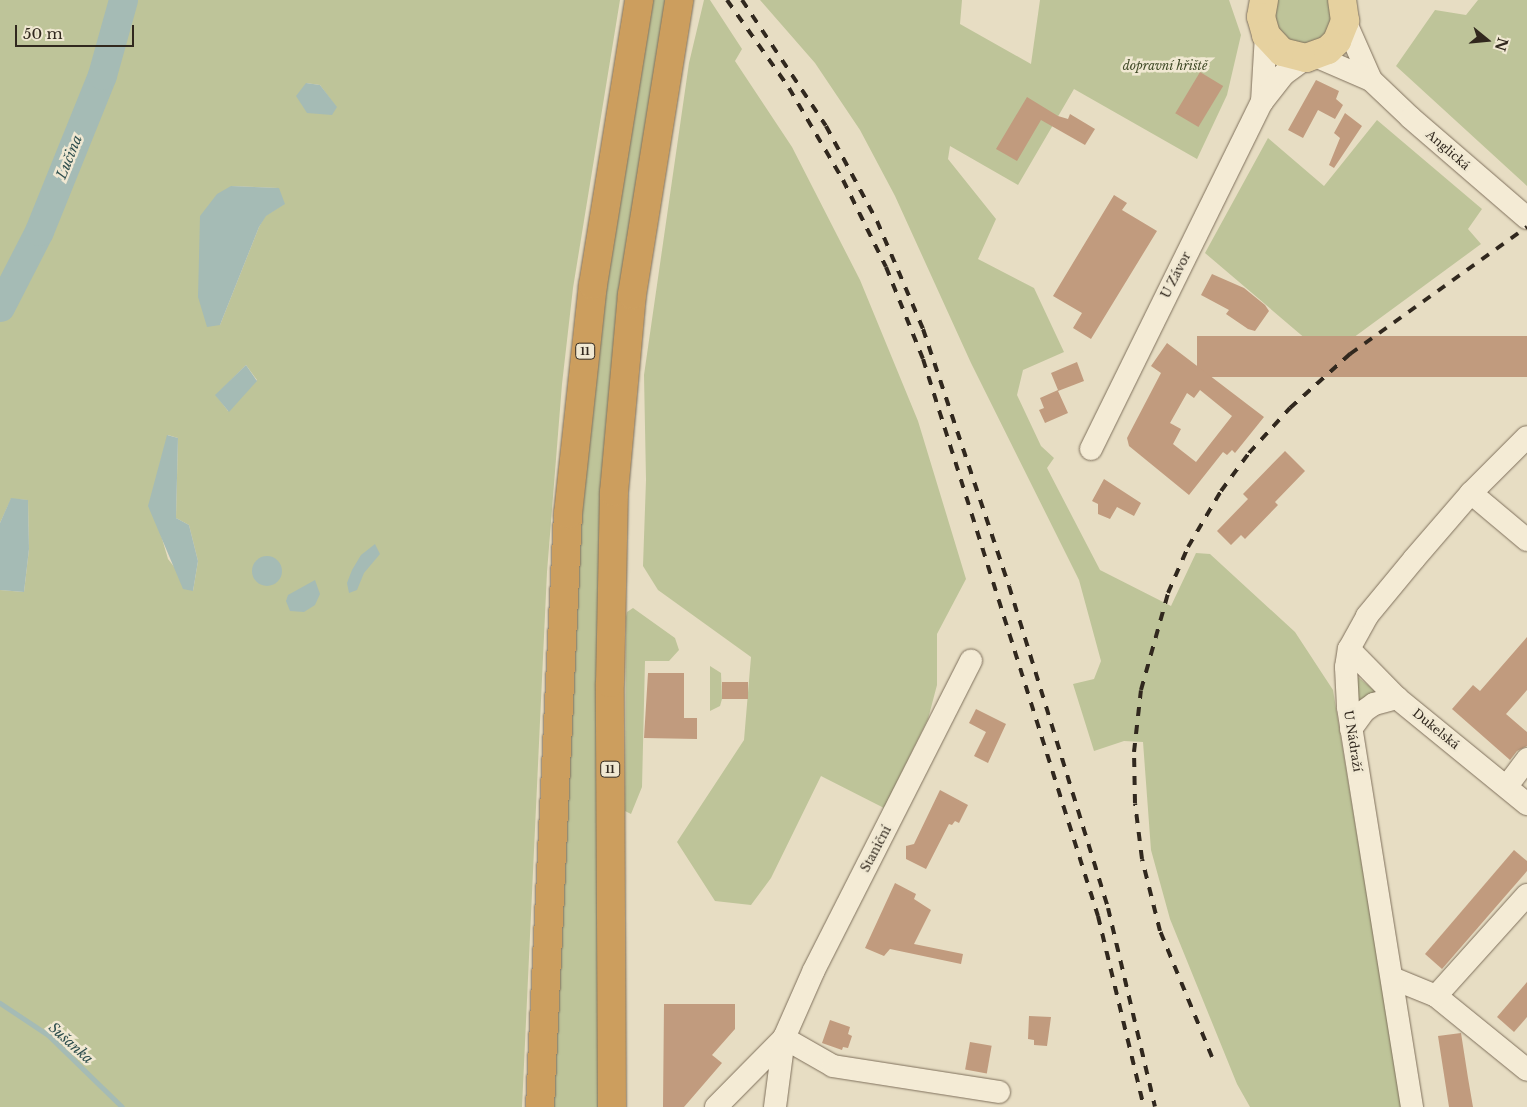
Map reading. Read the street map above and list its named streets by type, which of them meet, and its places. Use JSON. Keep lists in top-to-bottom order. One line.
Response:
{"streets":{"highway":["11"],"street":["Anglická","U Závor","Dukelská","U Nádraží","Staniční"]},"crossings":[["Anglická","U Závor"],["Dukelská","U Nádraží"]],"water":["Lučina","Sušanka"],"parks":["dopravní hřiště"],"scale_bar":"50 m","north":"right"}
